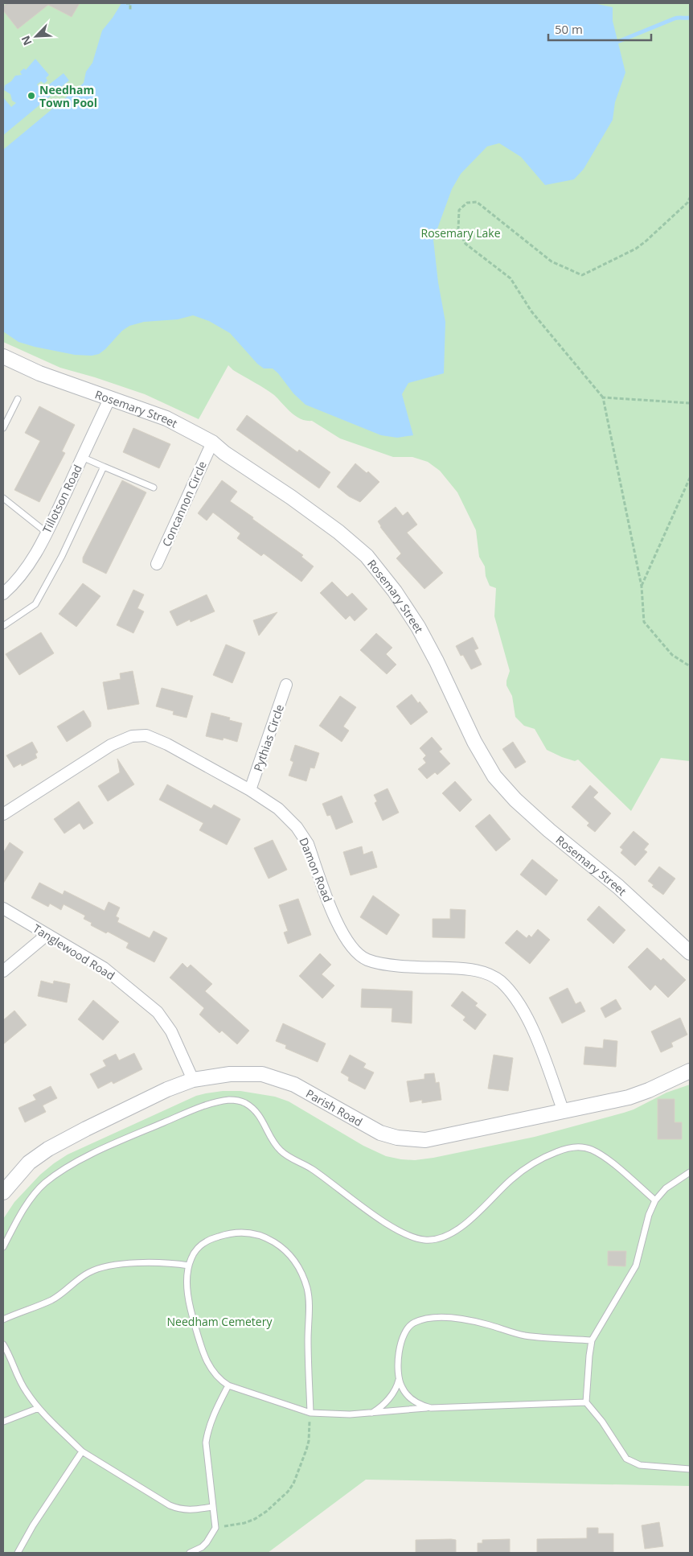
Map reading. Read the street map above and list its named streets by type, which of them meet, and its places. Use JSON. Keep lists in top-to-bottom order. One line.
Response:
{"streets":{"street":["Rosemary Street","Tillotson Road","Concannon Circle","Pythias Circle","Damon Road","Tanglewood Road","Parish Road"]},"crossings":[["Rosemary Street","Tillotson Road"],["Rosemary Street","Concannon Circle"],["Pythias Circle","Damon Road"],["Damon Road","Parish Road"],["Tanglewood Road","Parish Road"]],"parks":["Rosemary Lake","Needham Cemetery"],"places":["Needham Town Pool"],"scale_bar":"50 m","north":"bottom left"}
